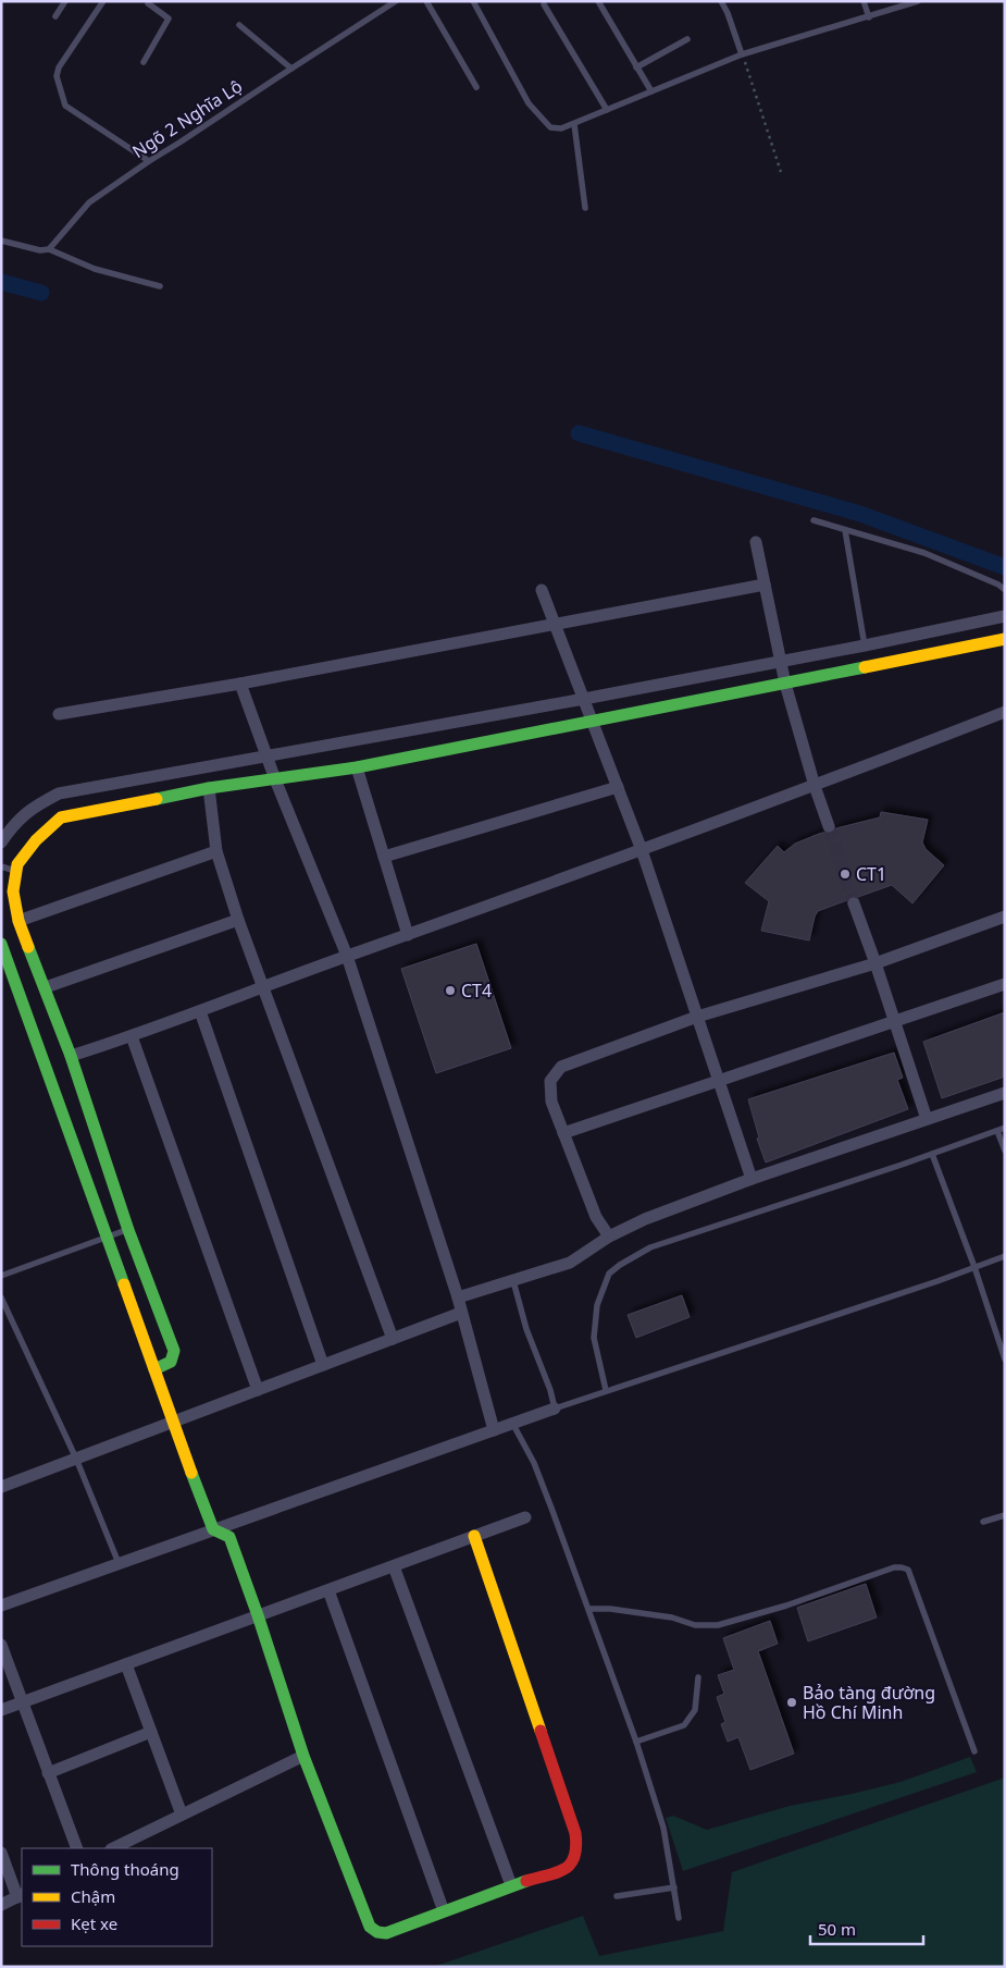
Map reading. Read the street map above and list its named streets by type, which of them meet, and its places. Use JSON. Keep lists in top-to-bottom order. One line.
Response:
{"streets":{"lane":["Ngõ 2 Nghĩa Lộ"]},"places":["CT1","CT4","Bảo tàng đường Hồ Chí Minh"],"legend":["Thông thoáng","Chậm","Kẹt xe"],"scale_bar":"50 m"}
